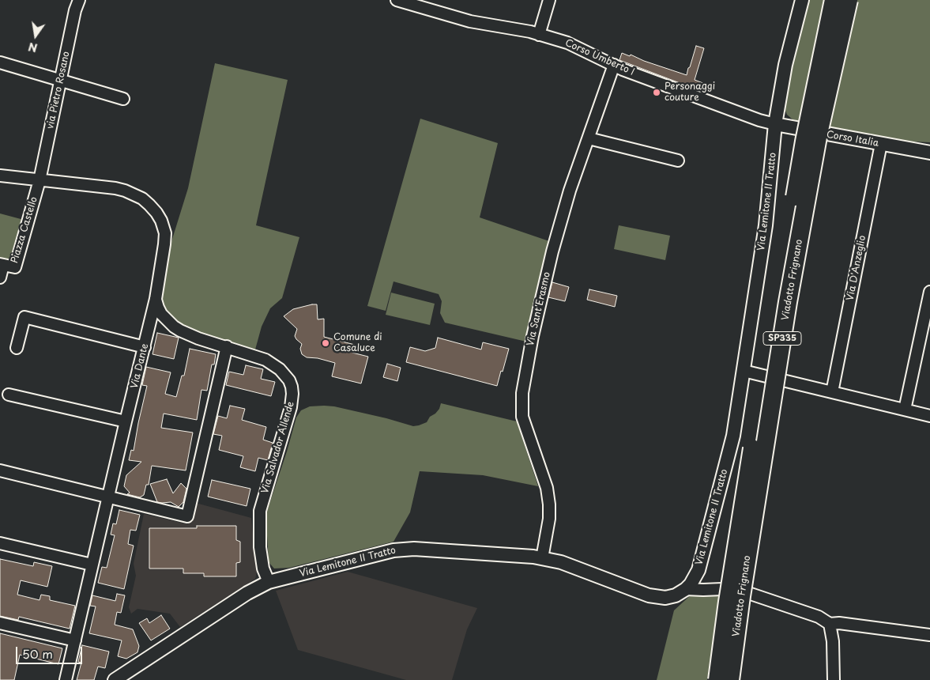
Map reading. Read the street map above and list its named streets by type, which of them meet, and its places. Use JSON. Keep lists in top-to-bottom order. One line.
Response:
{"streets":{"highway":["Viadotto Frignano","SP335"],"street":["Corso Umberto I","via Pietro Rosano","Corso Italia","Via Lemitone II Tratto","Piazza Castello","Via D'Anzeglio","Via Sant'Erasmo","Via Dante","Via Salvador Allende"]},"crossings":[["Corso Umberto I","Corso Italia"],["Corso Umberto I","Via Lemitone II Tratto"],["Corso Umberto I","Via Sant'Erasmo"],["via Pietro Rosano","Piazza Castello"],["via Pietro Rosano","Via Dante"],["Corso Italia","Via Lemitone II Tratto"],["Corso Italia","Via D'Anzeglio"],["Via Lemitone II Tratto","Via Sant'Erasmo"],["Via Lemitone II Tratto","Via Salvador Allende"],["Piazza Castello","Via Dante"],["Via Dante","Via Salvador Allende"]],"places":["Personaggi couture","Comune di Casaluce"],"scale_bar":"50 m","north":"bottom"}
